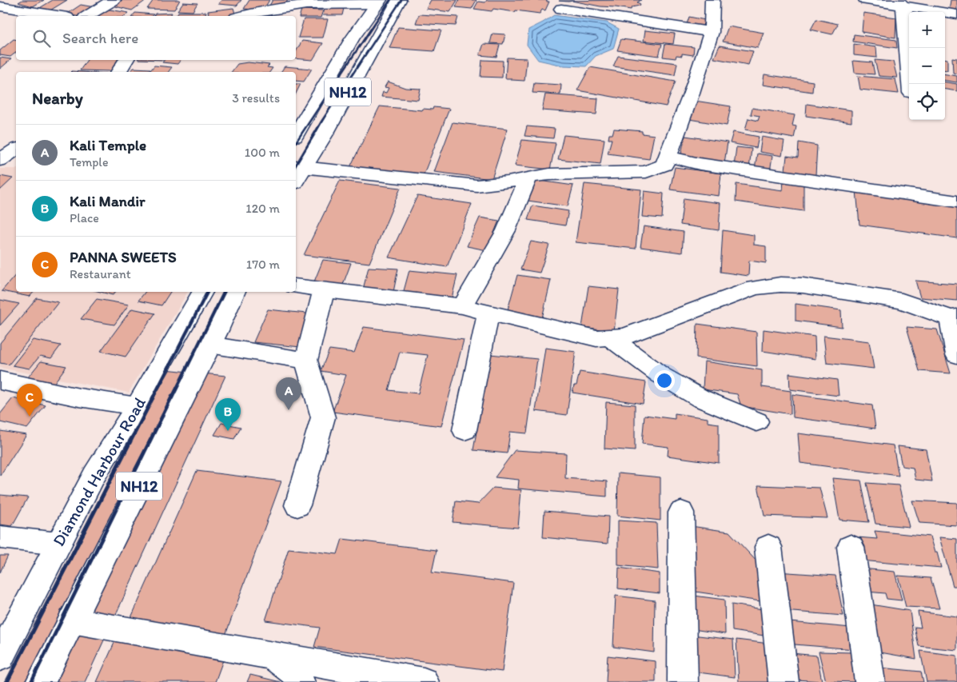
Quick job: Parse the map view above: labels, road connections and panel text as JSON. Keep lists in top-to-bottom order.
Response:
{
  "streets": {
    "main road": ["NH12", "Diamond Harbour Road"]
  },
  "page": {
    "map_buttons": ["+", "−"],
    "search": "Search here",
    "heading": ["Nearby", "3 results"],
    "list": [
      {
        "mark": "A",
        "name": "Kali Temple",
        "note": "Temple",
        "value": "100 m"
      },
      {
        "mark": "B",
        "name": "Kali Mandir",
        "note": "Place",
        "value": "120 m"
      },
      {
        "mark": "C",
        "name": "PANNA SWEETS",
        "note": "Restaurant",
        "value": "170 m"
      }
    ],
    "pins": ["A", "C", "B"]
  }
}
